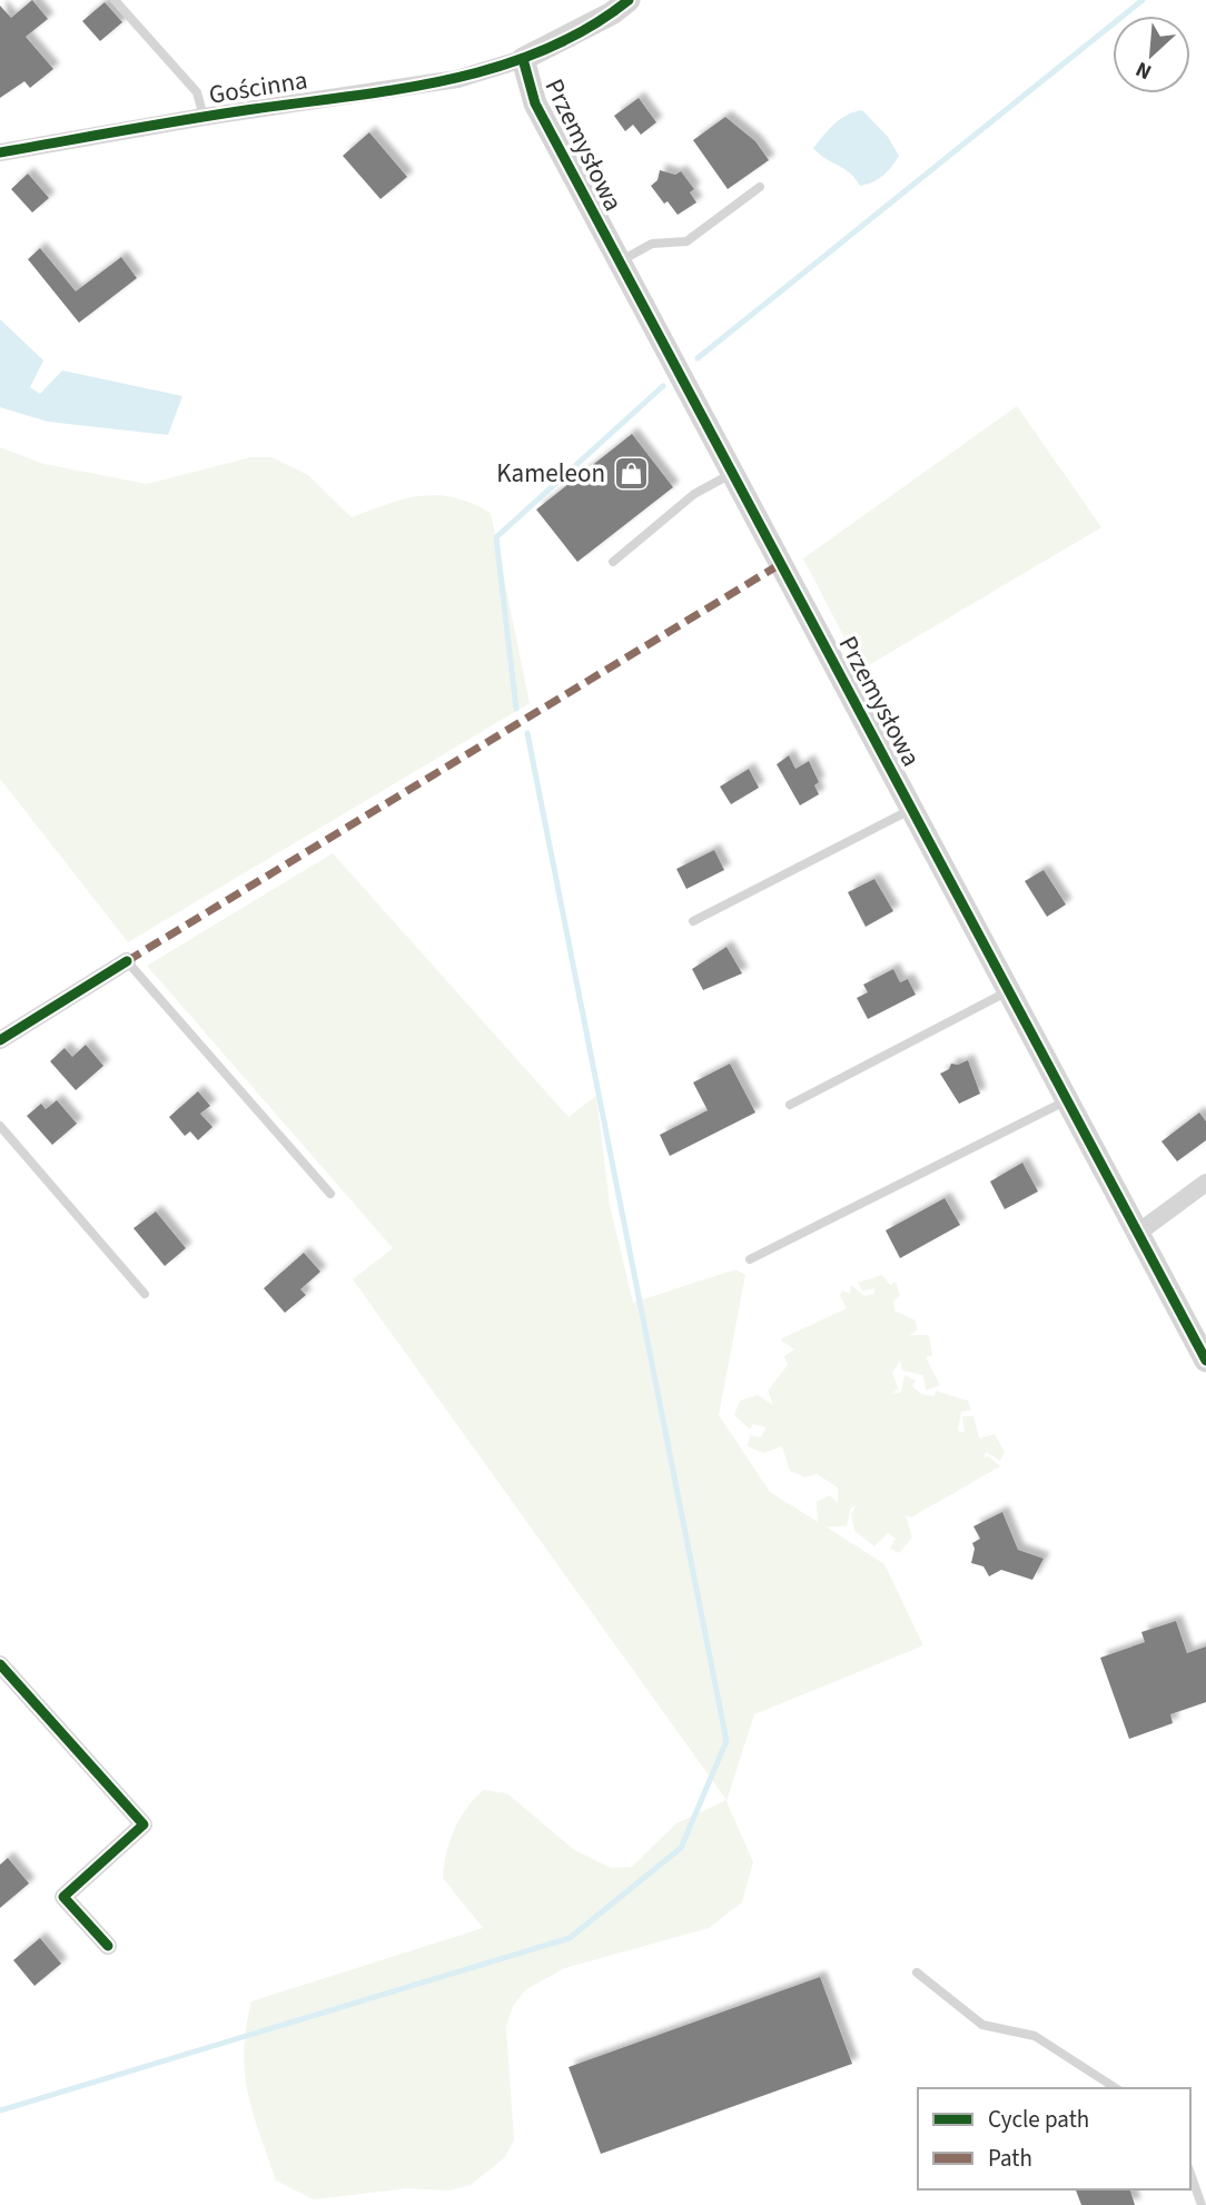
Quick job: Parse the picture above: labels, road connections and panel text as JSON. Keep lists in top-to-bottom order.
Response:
{
  "streets": {
    "street": ["Gościnna", "Przemysłowa"]
  },
  "crossings": [
    ["Gościnna", "Przemysłowa"]
  ],
  "places": {
    "shop": ["Kameleon"]
  },
  "legend": ["Cycle path", "Path"],
  "north": "bottom left"
}
